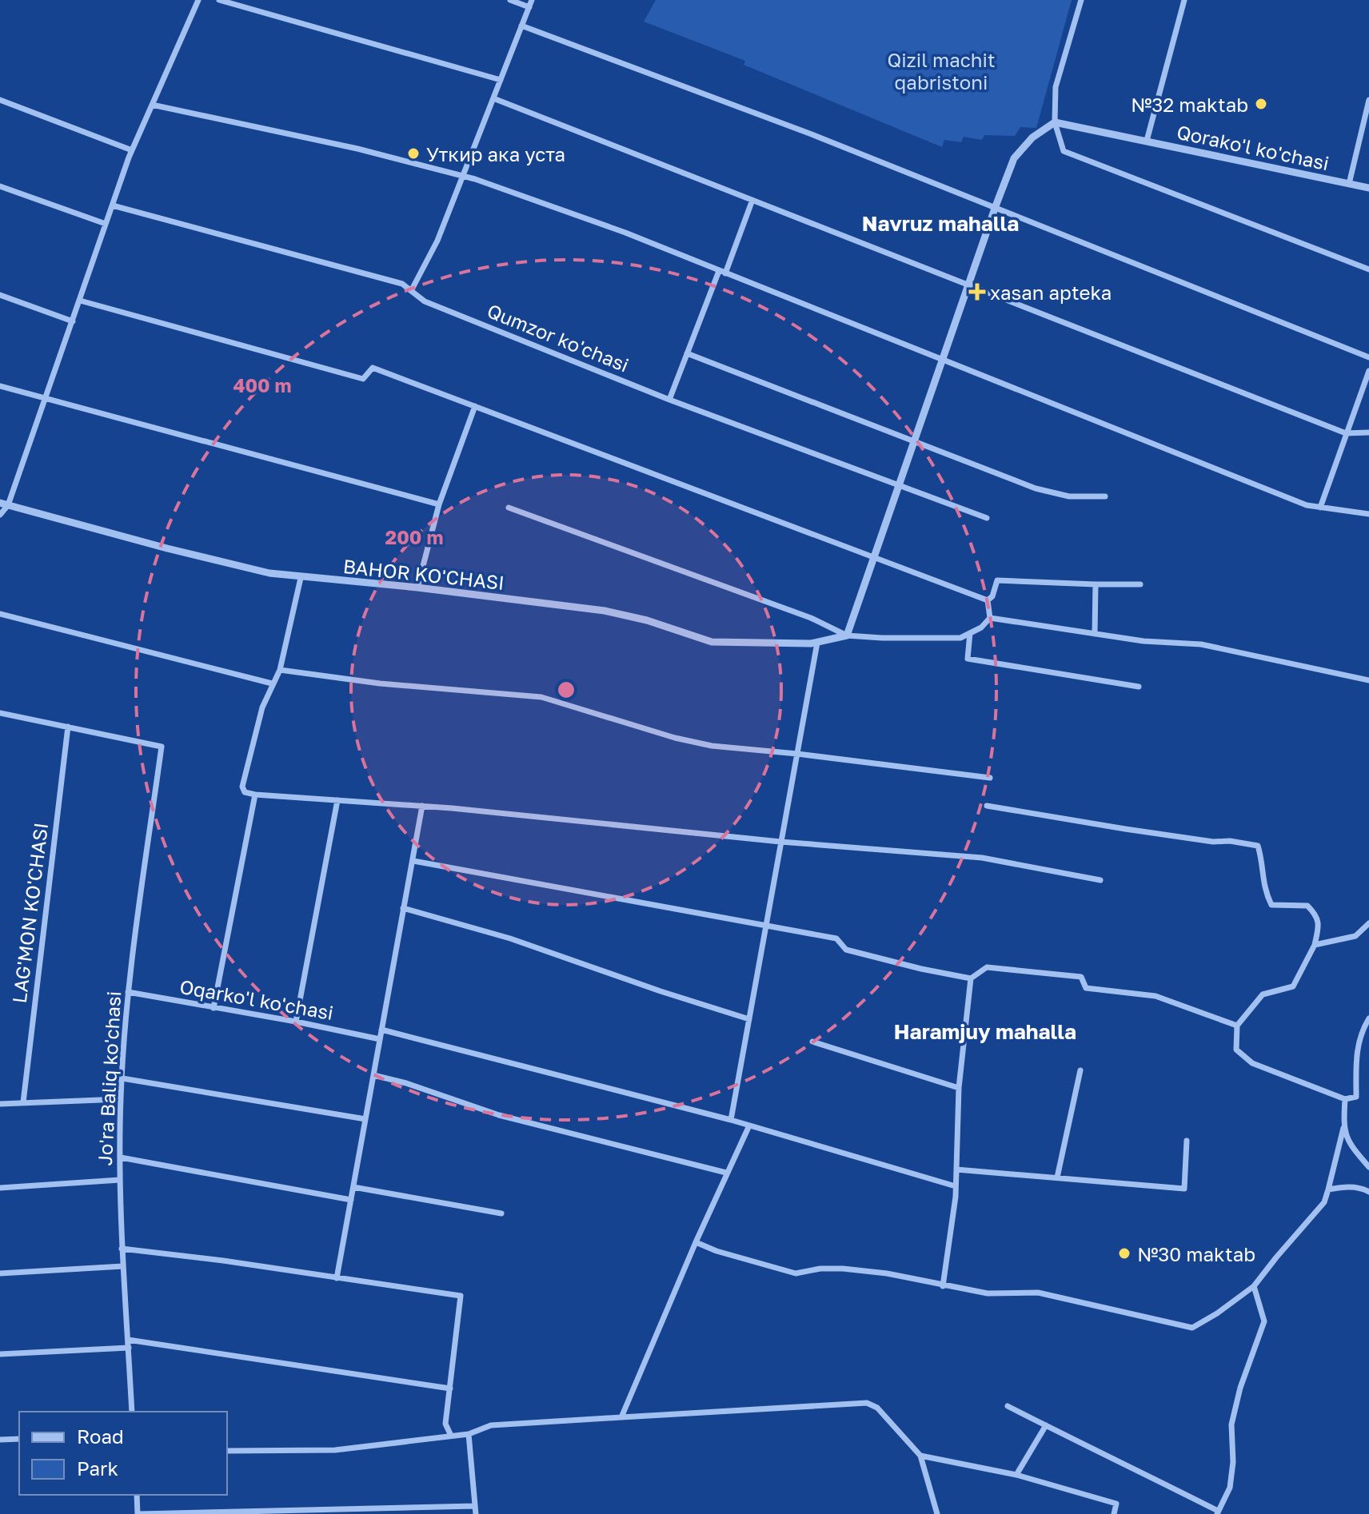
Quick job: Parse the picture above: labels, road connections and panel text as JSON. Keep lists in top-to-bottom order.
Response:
{
  "streets": {
    "street": [
      "Qorako'l ko'chasi",
      "Qumzor ko'chasi",
      "BAHOR KO'CHASI",
      "LAG'MON KO'CHASI",
      "Oqarko'l ko'chasi",
      "Jo'ra Baliq ko'chasi"
    ]
  },
  "crossings": [
    ["LAG'MON KO'CHASI", "Jo'ra Baliq ko'chasi"],
    ["Oqarko'l ko'chasi", "Jo'ra Baliq ko'chasi"]
  ],
  "districts": ["Navruz mahalla", "Haramjuy mahalla"],
  "parks": ["Qizil machit qabristoni"],
  "places": {
    "other": ["№32 maktab", "Уткир ака уста", "№30 maktab"],
    "health": ["xasan apteka"]
  },
  "legend": ["Road", "Park"],
  "rings": ["400 m", "200 m"]
}
